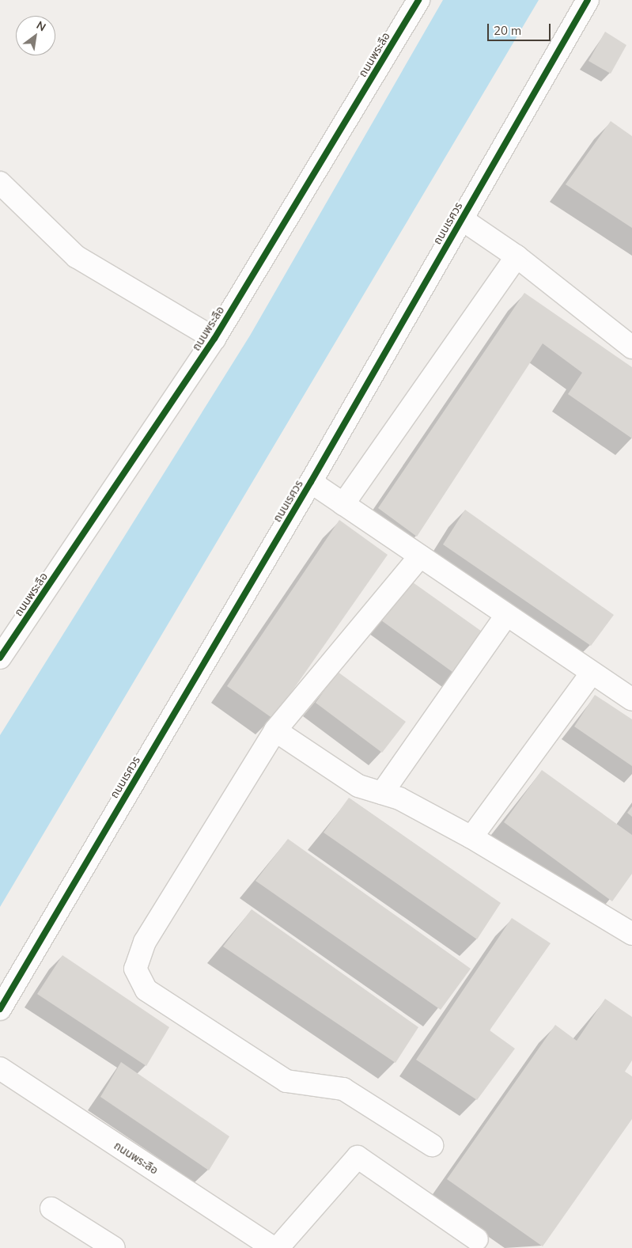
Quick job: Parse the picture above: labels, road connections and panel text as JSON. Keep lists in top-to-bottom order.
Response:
{
  "streets": {
    "street": ["ถนนพระลือ", "ถนนเรศวร"]
  },
  "scale_bar": "20 m",
  "north": "top right"
}
